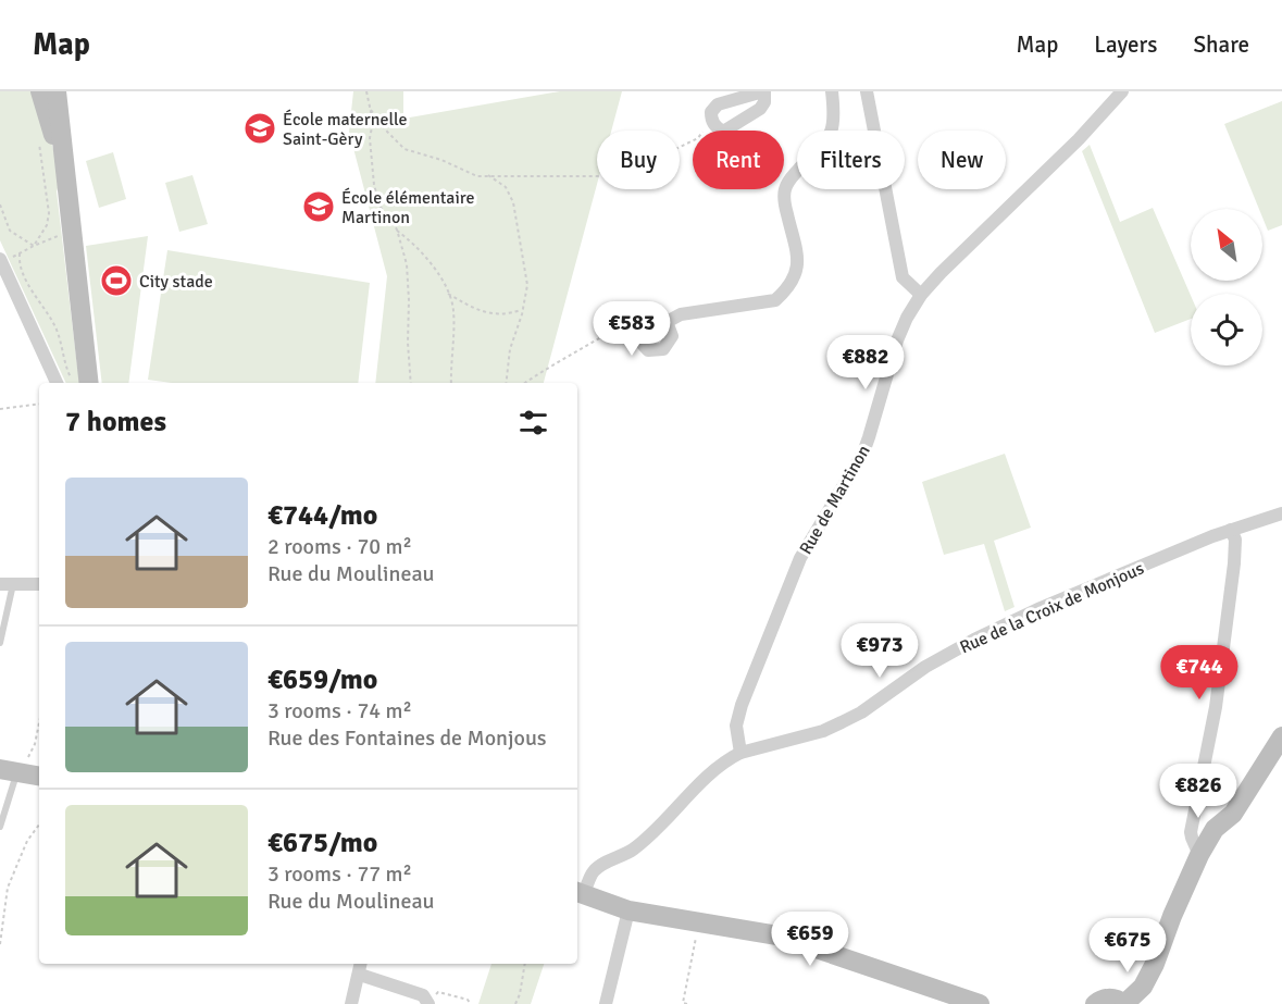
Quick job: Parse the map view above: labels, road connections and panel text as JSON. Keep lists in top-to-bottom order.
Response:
{
  "streets": {
    "street": ["Rue de Martinon", "Rue de la Croix de Monjous"]
  },
  "crossings": [
    ["Rue de Martinon", "Rue de la Croix de Monjous"]
  ],
  "places": {
    "school or university": ["École maternelle Saint-Gèry", "École élémentaire Martinon"],
    "sports": ["City stade"]
  },
  "north": "top left",
  "page": {
    "header": "Map",
    "nav": ["Map", "Layers", "Share"],
    "chip": [
      "Buy",
      "Rent",
      "Filters",
      "New"
    ],
    "price": [
      "€583",
      "€882",
      "€973",
      "€744",
      "€826",
      "€659",
      "€675"
    ],
    "heading": "7 homes",
    "list": [
      {
        "name": "€744/mo",
        "note": "2 rooms · 70 m² · Rue du Moulineau"
      },
      {
        "name": "€659/mo",
        "note": "3 rooms · 74 m² · Rue des Fontaines de Monjous"
      },
      {
        "name": "€675/mo",
        "note": "3 rooms · 77 m² · Rue du Moulineau"
      }
    ]
  }
}
